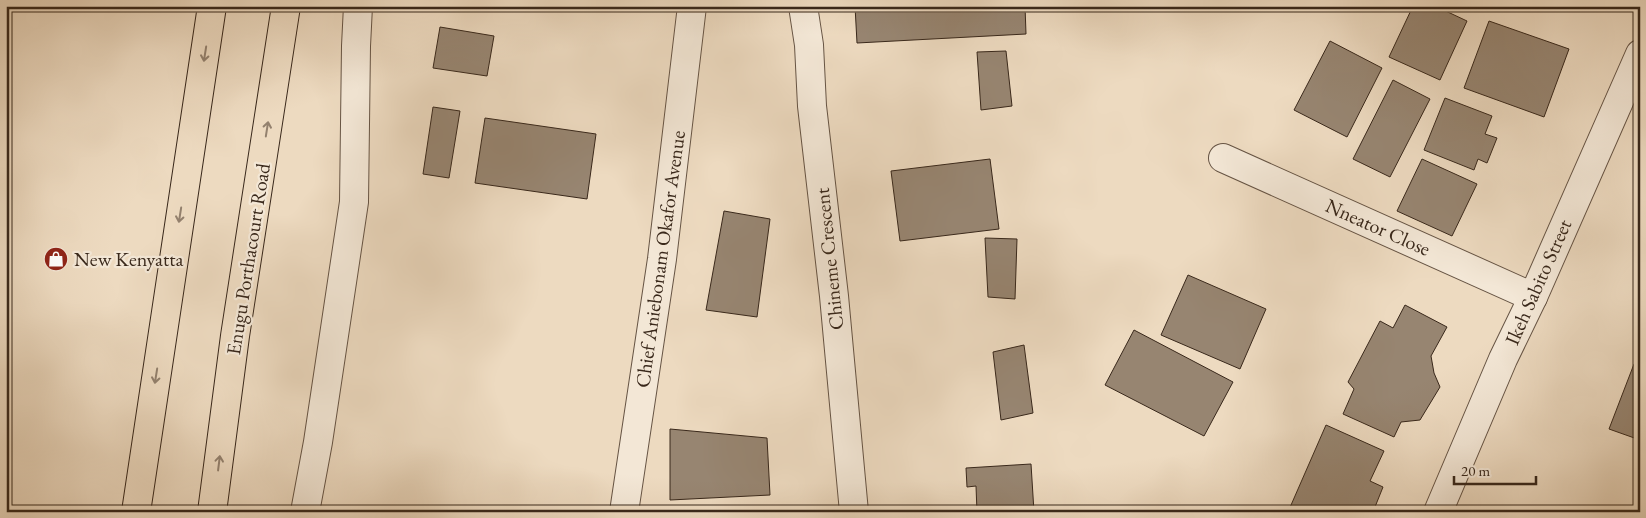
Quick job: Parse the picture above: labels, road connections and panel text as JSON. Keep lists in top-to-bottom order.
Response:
{
  "streets": {
    "highway": ["Enugu Porthacourt Road"],
    "street": [
      "Nneator Close",
      "Chief Aniebonam Okafor Avenue",
      "Chineme Crescent",
      "Ikeh Sabito Street"
    ]
  },
  "crossings": [
    ["Nneator Close", "Ikeh Sabito Street"]
  ],
  "places": {
    "shop": ["New Kenyatta"]
  },
  "scale_bar": "20 m"
}
